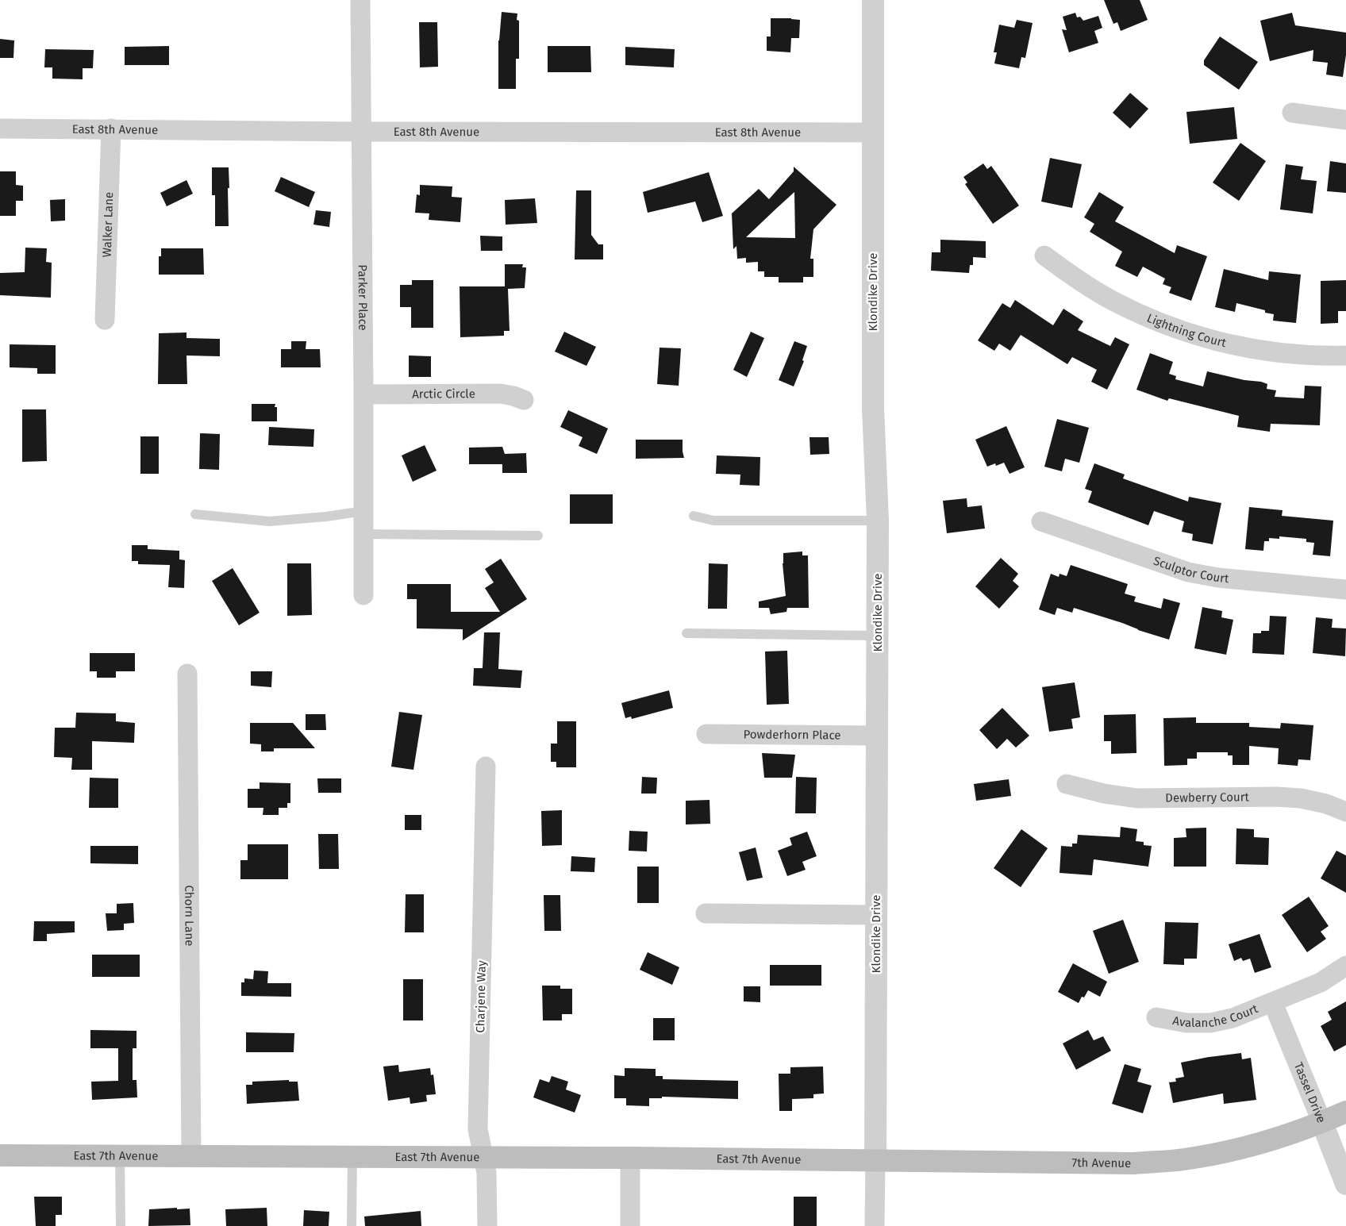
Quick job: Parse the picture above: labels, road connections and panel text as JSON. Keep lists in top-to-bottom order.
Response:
{
  "streets": {
    "main road": ["East 7th Avenue", "7th Avenue"],
    "street": [
      "East 8th Avenue",
      "Walker Lane",
      "Klondike Drive",
      "Parker Place",
      "Lightning Court",
      "Arctic Circle",
      "Sculptor Court",
      "Powderhorn Place",
      "Dewberry Court",
      "Chorn Lane",
      "Charjene Way",
      "Avalanche Court",
      "Tassel Drive"
    ]
  },
  "crossings": [
    ["East 8th Avenue", "Walker Lane"],
    ["East 8th Avenue", "Klondike Drive"],
    ["East 8th Avenue", "Parker Place"],
    ["Klondike Drive", "Powderhorn Place"],
    ["Klondike Drive", "East 7th Avenue"],
    ["Klondike Drive", "7th Avenue"],
    ["Parker Place", "Arctic Circle"],
    ["Chorn Lane", "East 7th Avenue"],
    ["Charjene Way", "East 7th Avenue"],
    ["Avalanche Court", "Tassel Drive"],
    ["Tassel Drive", "7th Avenue"],
    ["East 7th Avenue", "7th Avenue"]
  ]
}
